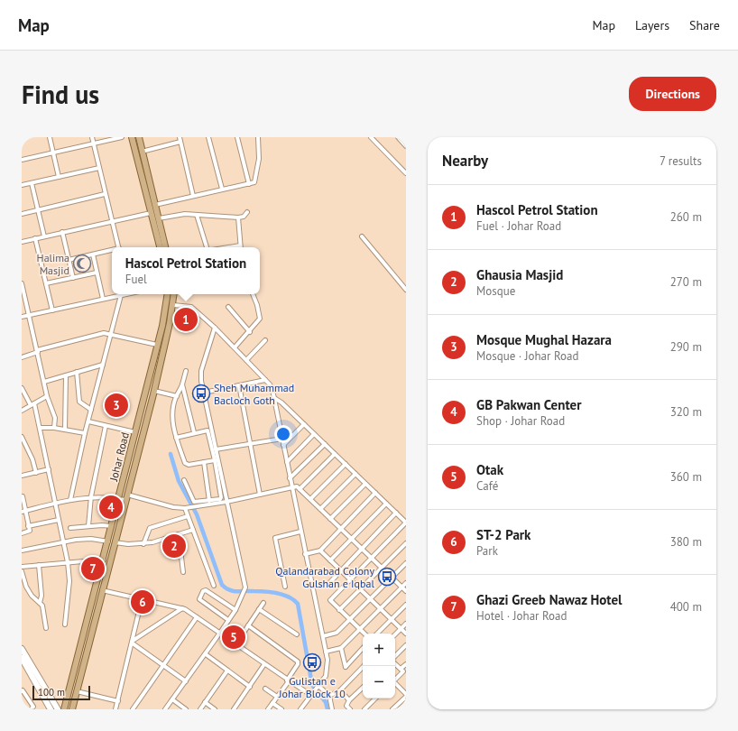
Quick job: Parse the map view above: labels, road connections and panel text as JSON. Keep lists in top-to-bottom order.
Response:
{
  "streets": {
    "main road": ["Johar Road"]
  },
  "places": {
    "mosque": ["Halima Masjid"],
    "bus stop": ["Sheh Muhammad Bacloch Goth", "Qalandarabad Colony Gulshan e Iqbal", "Gulistan e Johar Block 10"]
  },
  "scale_bar": "100 m",
  "page": {
    "header": "Map",
    "nav": ["Map", "Layers", "Share"],
    "buttons": "Directions",
    "title": "Find us",
    "heading": ["Nearby", "7 results"],
    "list": [
      {
        "mark": "1",
        "name": "Hascol Petrol Station",
        "note": "Fuel · Johar Road",
        "value": "260 m"
      },
      {
        "mark": "2",
        "name": "Ghausia Masjid",
        "note": "Mosque",
        "value": "270 m"
      },
      {
        "mark": "3",
        "name": "Mosque Mughal Hazara",
        "note": "Mosque · Johar Road",
        "value": "290 m"
      },
      {
        "mark": "4",
        "name": "GB Pakwan Center",
        "note": "Shop · Johar Road",
        "value": "320 m"
      },
      {
        "mark": "5",
        "name": "Otak",
        "note": "Café",
        "value": "360 m"
      },
      {
        "mark": "6",
        "name": "ST-2 Park",
        "note": "Park",
        "value": "380 m"
      },
      {
        "mark": "7",
        "name": "Ghazi Greeb Nawaz Hotel",
        "note": "Hotel · Johar Road",
        "value": "400 m"
      }
    ],
    "popup": ["Hascol Petrol Station", "Fuel"],
    "pins": [
      "1",
      "3",
      "4",
      "2",
      "7",
      "6",
      "5"
    ],
    "map_buttons": ["+", "−"],
    "scale": "100 m"
  }
}
